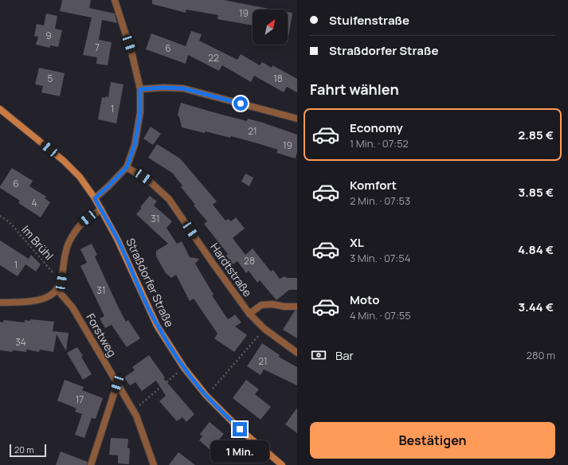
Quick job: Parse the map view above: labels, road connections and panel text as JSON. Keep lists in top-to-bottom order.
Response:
{
  "streets": {
    "street": ["Hardtstraße", "Straßdorfer Straße", "Forstweg"],
    "path": ["Im Brühl"]
  },
  "house_numbers": [
    "19",
    "9",
    "7",
    "6",
    "22",
    "5",
    "18",
    "1",
    "21",
    "19",
    "6",
    "4",
    "31",
    "28",
    "1",
    "31",
    "34",
    "21",
    "17"
  ],
  "scale_bar": "20 m",
  "north": "top right",
  "page": {
    "banner": ["Stuifenstraße", "Straßdorfer Straße"],
    "heading": "Fahrt wählen",
    "list": [
      {
        "name": "Economy",
        "note": "1 Min. · 07:52",
        "value": "2.85 €"
      },
      {
        "name": "Komfort",
        "note": "2 Min. · 07:53",
        "value": "3.85 €"
      },
      {
        "name": "XL",
        "note": "3 Min. · 07:54",
        "value": "4.84 €"
      },
      {
        "name": "Moto",
        "note": "4 Min. · 07:55",
        "value": "3.44 €"
      }
    ],
    "pay": ["Bar", "280 m"],
    "buttons": "Bestätigen",
    "bubble": "1 Min.",
    "scale": "20 m"
  }
}
